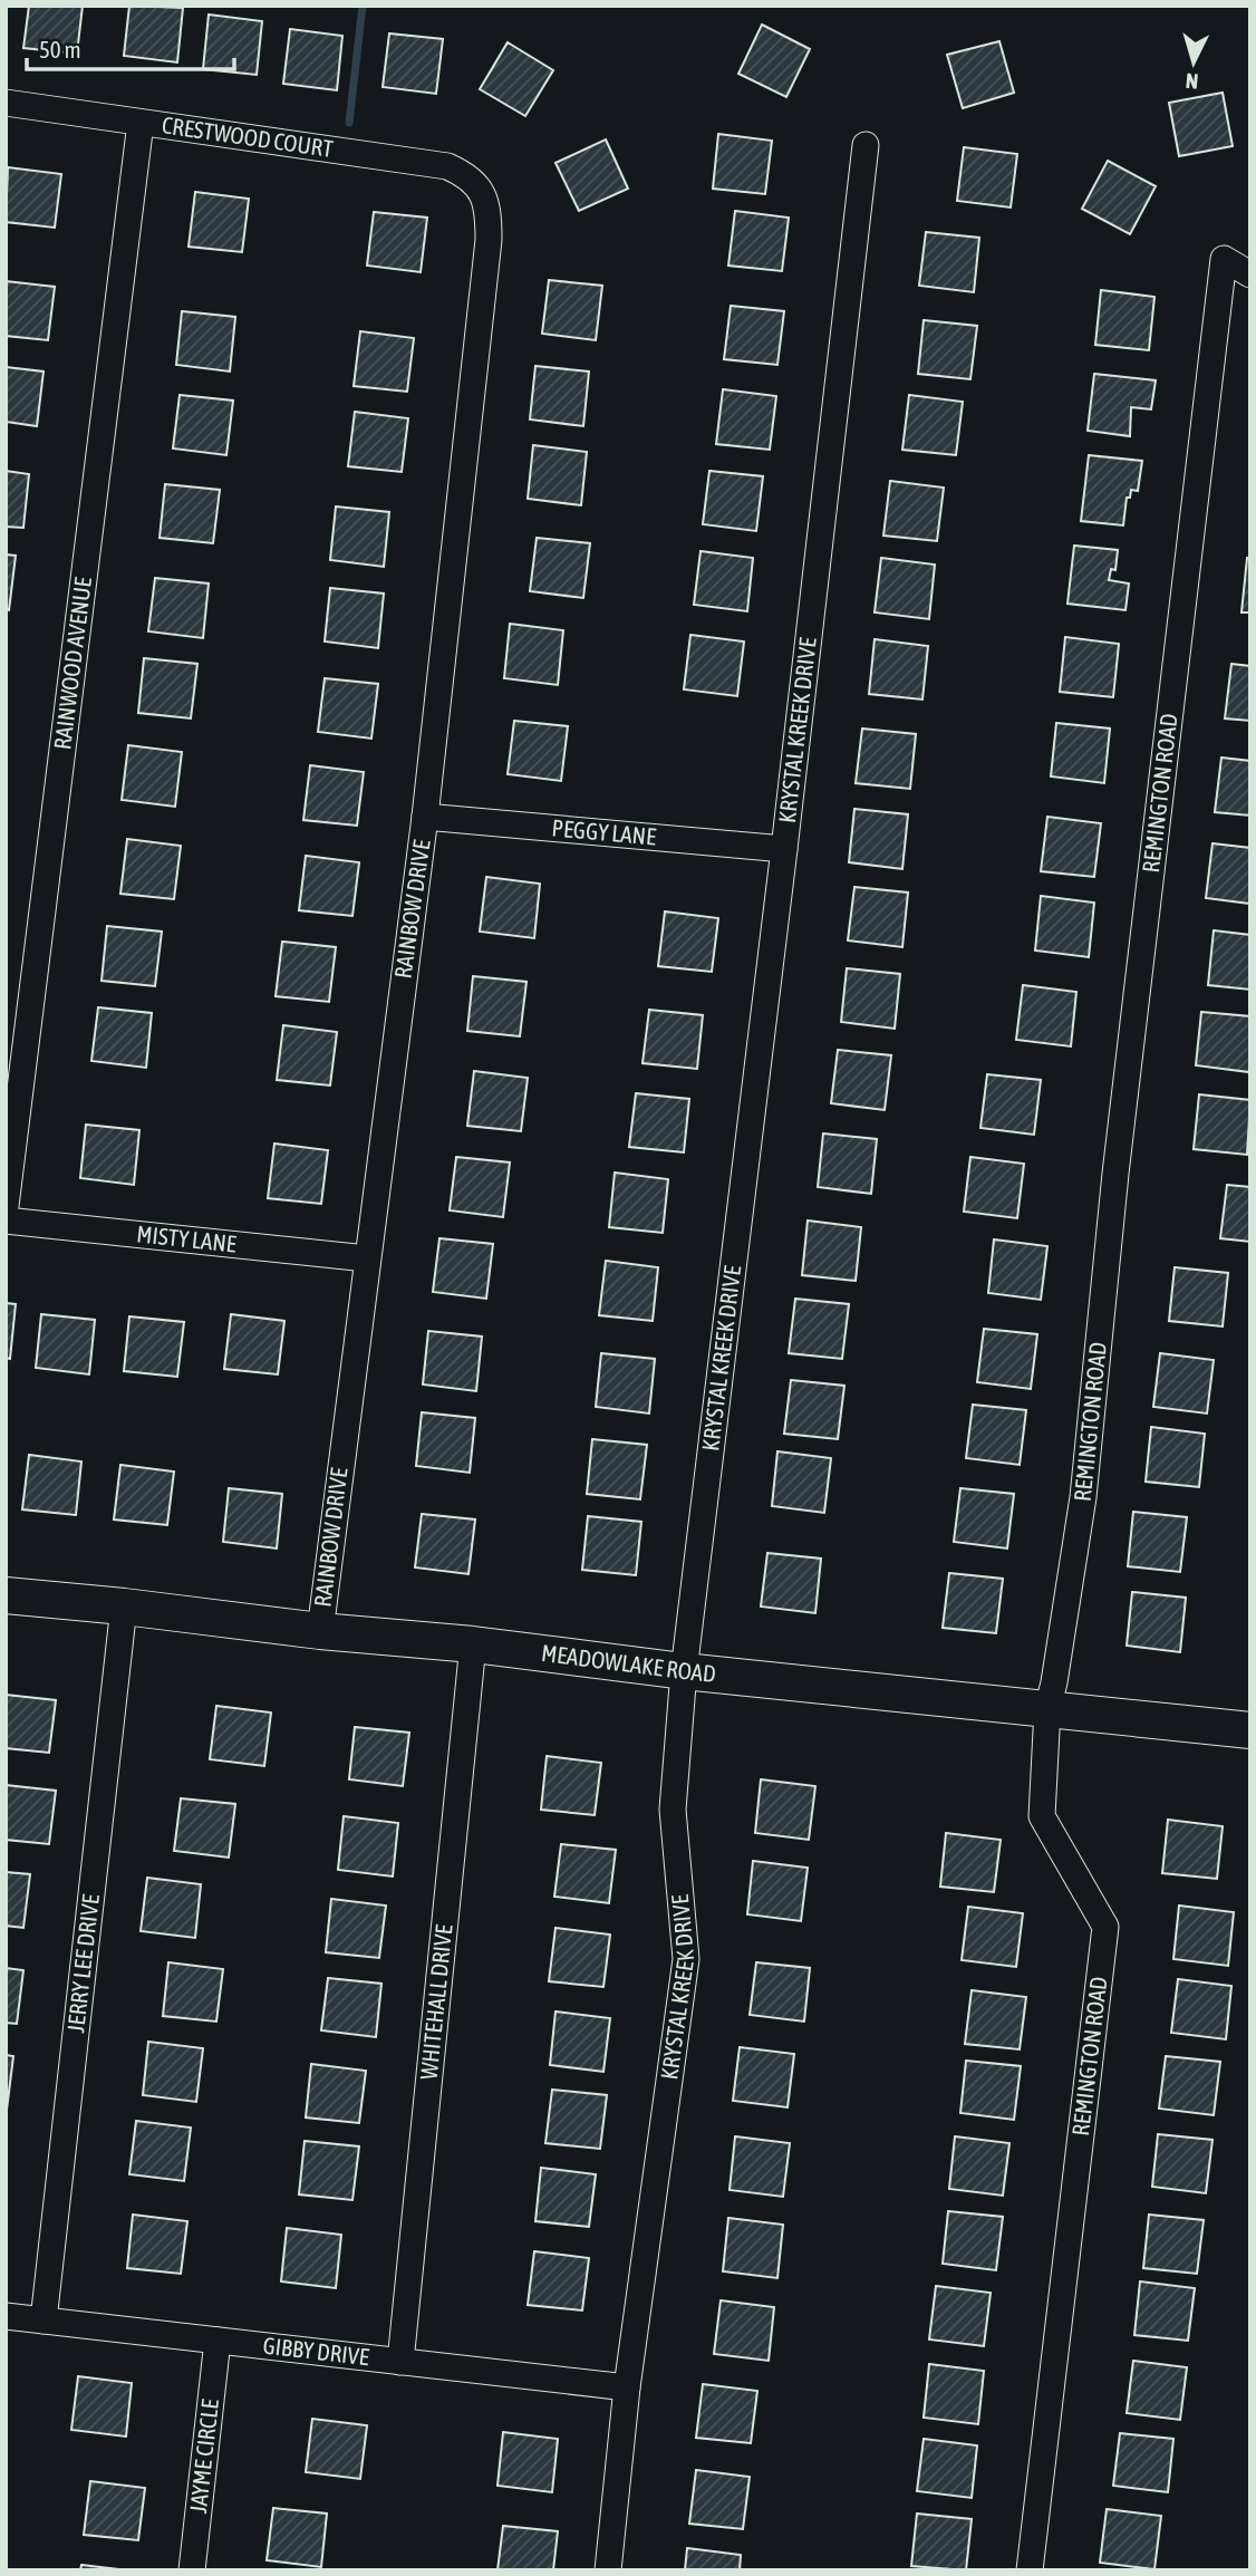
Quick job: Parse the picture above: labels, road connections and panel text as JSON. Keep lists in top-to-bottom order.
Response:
{
  "streets": {
    "street": [
      "CRESTWOOD COURT",
      "RAINWOOD AVENUE",
      "KRYSTAL KREEK DRIVE",
      "REMINGTON ROAD",
      "PEGGY LANE",
      "RAINBOW DRIVE",
      "MISTY LANE",
      "MEADOWLAKE ROAD",
      "JERRY LEE DRIVE",
      "WHITEHALL DRIVE",
      "GIBBY DRIVE",
      "JAYME CIRCLE"
    ]
  },
  "crossings": [
    ["CRESTWOOD COURT", "RAINWOOD AVENUE"],
    ["CRESTWOOD COURT", "RAINBOW DRIVE"],
    ["KRYSTAL KREEK DRIVE", "PEGGY LANE"],
    ["KRYSTAL KREEK DRIVE", "MEADOWLAKE ROAD"],
    ["KRYSTAL KREEK DRIVE", "GIBBY DRIVE"],
    ["REMINGTON ROAD", "MEADOWLAKE ROAD"],
    ["PEGGY LANE", "RAINBOW DRIVE"],
    ["RAINBOW DRIVE", "MISTY LANE"],
    ["RAINBOW DRIVE", "MEADOWLAKE ROAD"],
    ["MEADOWLAKE ROAD", "JERRY LEE DRIVE"],
    ["MEADOWLAKE ROAD", "WHITEHALL DRIVE"],
    ["JERRY LEE DRIVE", "GIBBY DRIVE"],
    ["WHITEHALL DRIVE", "GIBBY DRIVE"],
    ["GIBBY DRIVE", "JAYME CIRCLE"]
  ],
  "scale_bar": "50 m",
  "north": "bottom"
}
